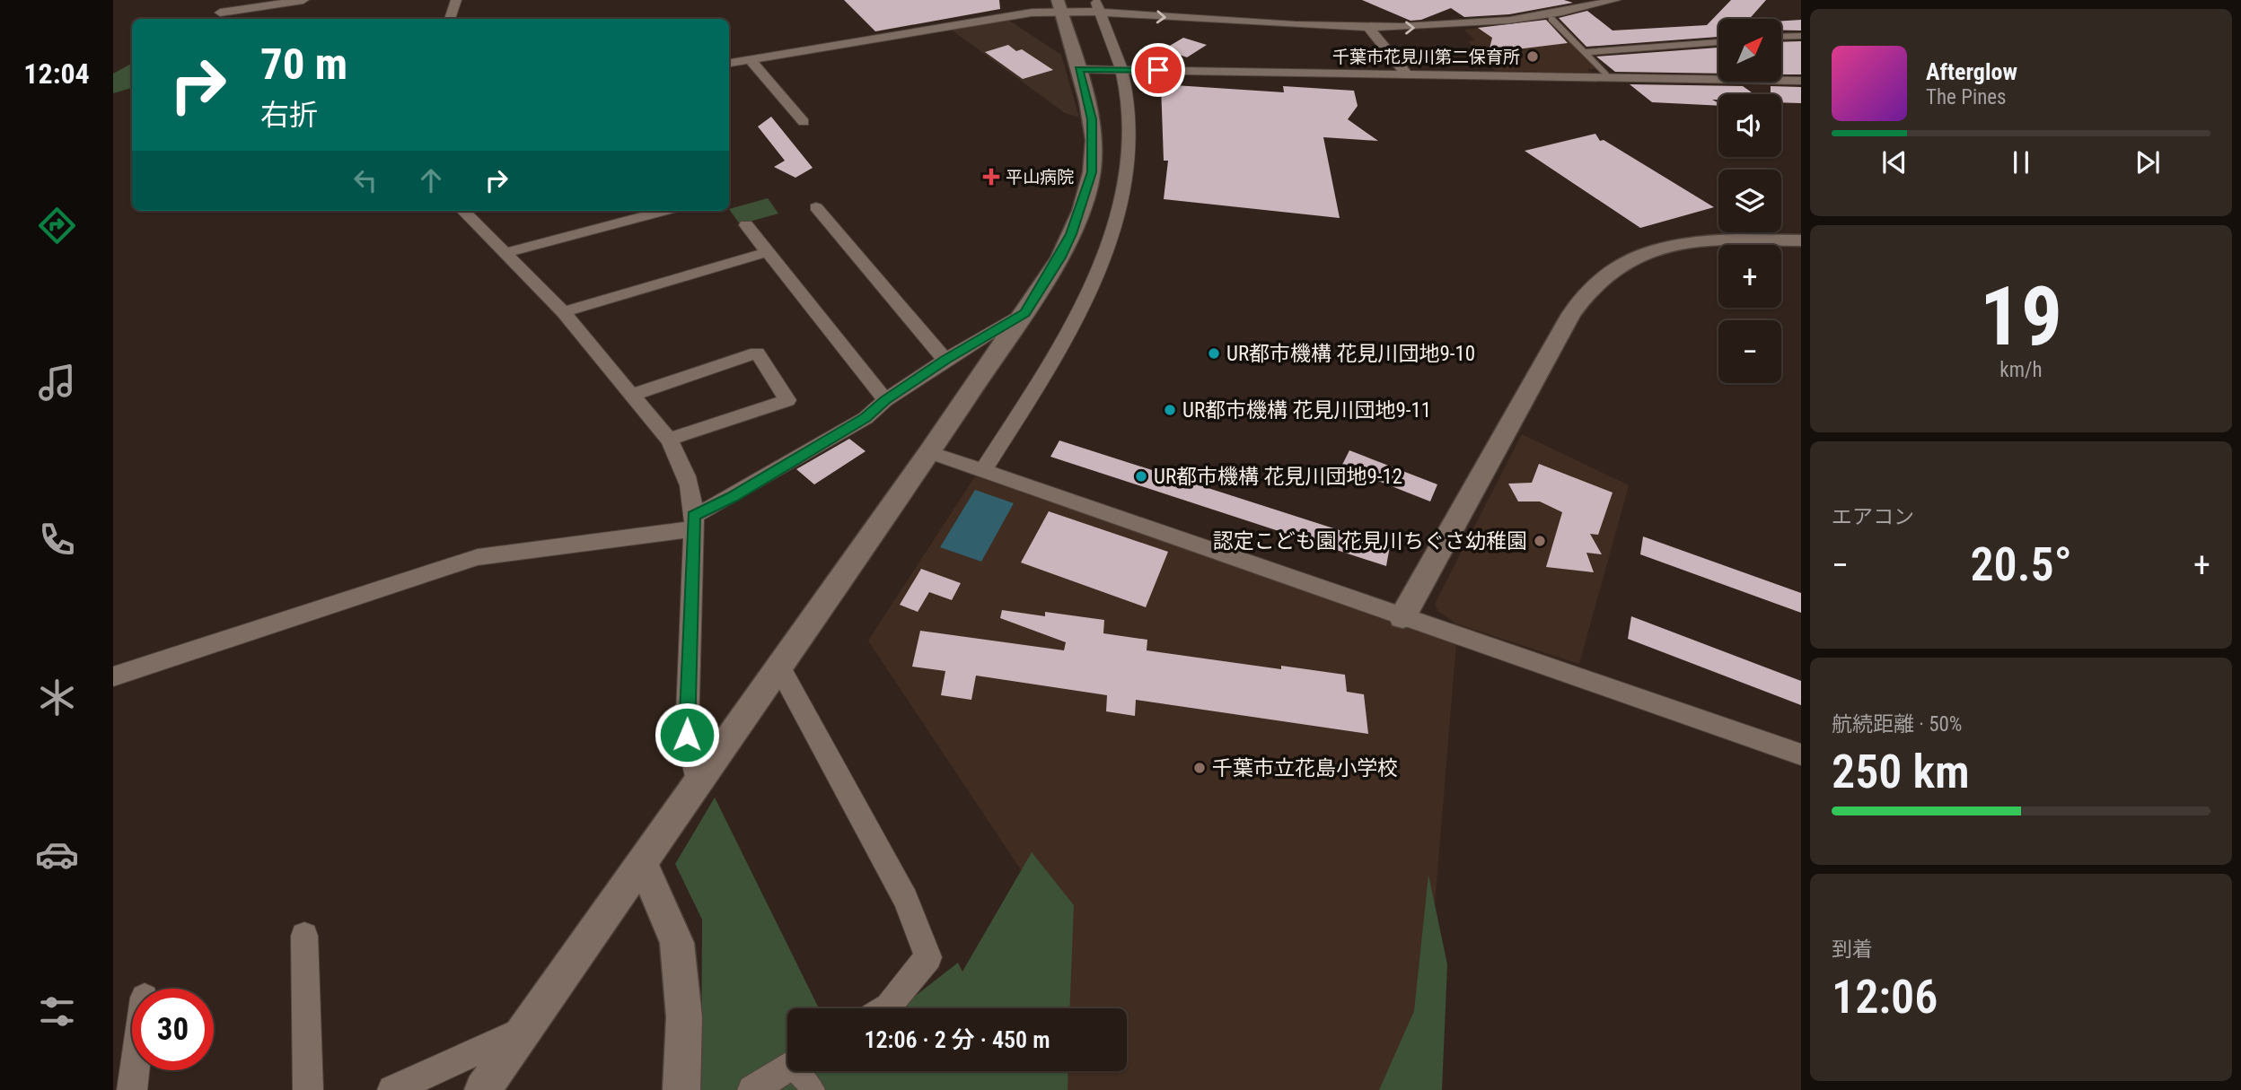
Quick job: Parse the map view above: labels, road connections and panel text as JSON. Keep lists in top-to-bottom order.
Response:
{
  "places": {
    "other": [
      "千葉市花見川第二保育所",
      "UR都市機構 花見川団地9-10",
      "UR都市機構 花見川団地9-11",
      "UR都市機構 花見川団地9-12",
      "認定こども園 花見川ちぐさ幼稚園",
      "千葉市立花島小学校"
    ],
    "health": ["平山病院"]
  },
  "north": "top right",
  "page": {
    "tabs": "12:04",
    "map_buttons": ["+", "−"],
    "turn": ["70 m", "右折"],
    "song": ["Afterglow", "The Pines"],
    "tile": [
      ["19", "km/h"],
      "エアコン",
      ["航続距離 · 50%", "250 km"],
      ["到着", "12:06"]
    ],
    "heat": ["−", "20.5°", "+"],
    "limit": "30",
    "trip": "12:06 · 2 分 · 450 m"
  }
}
